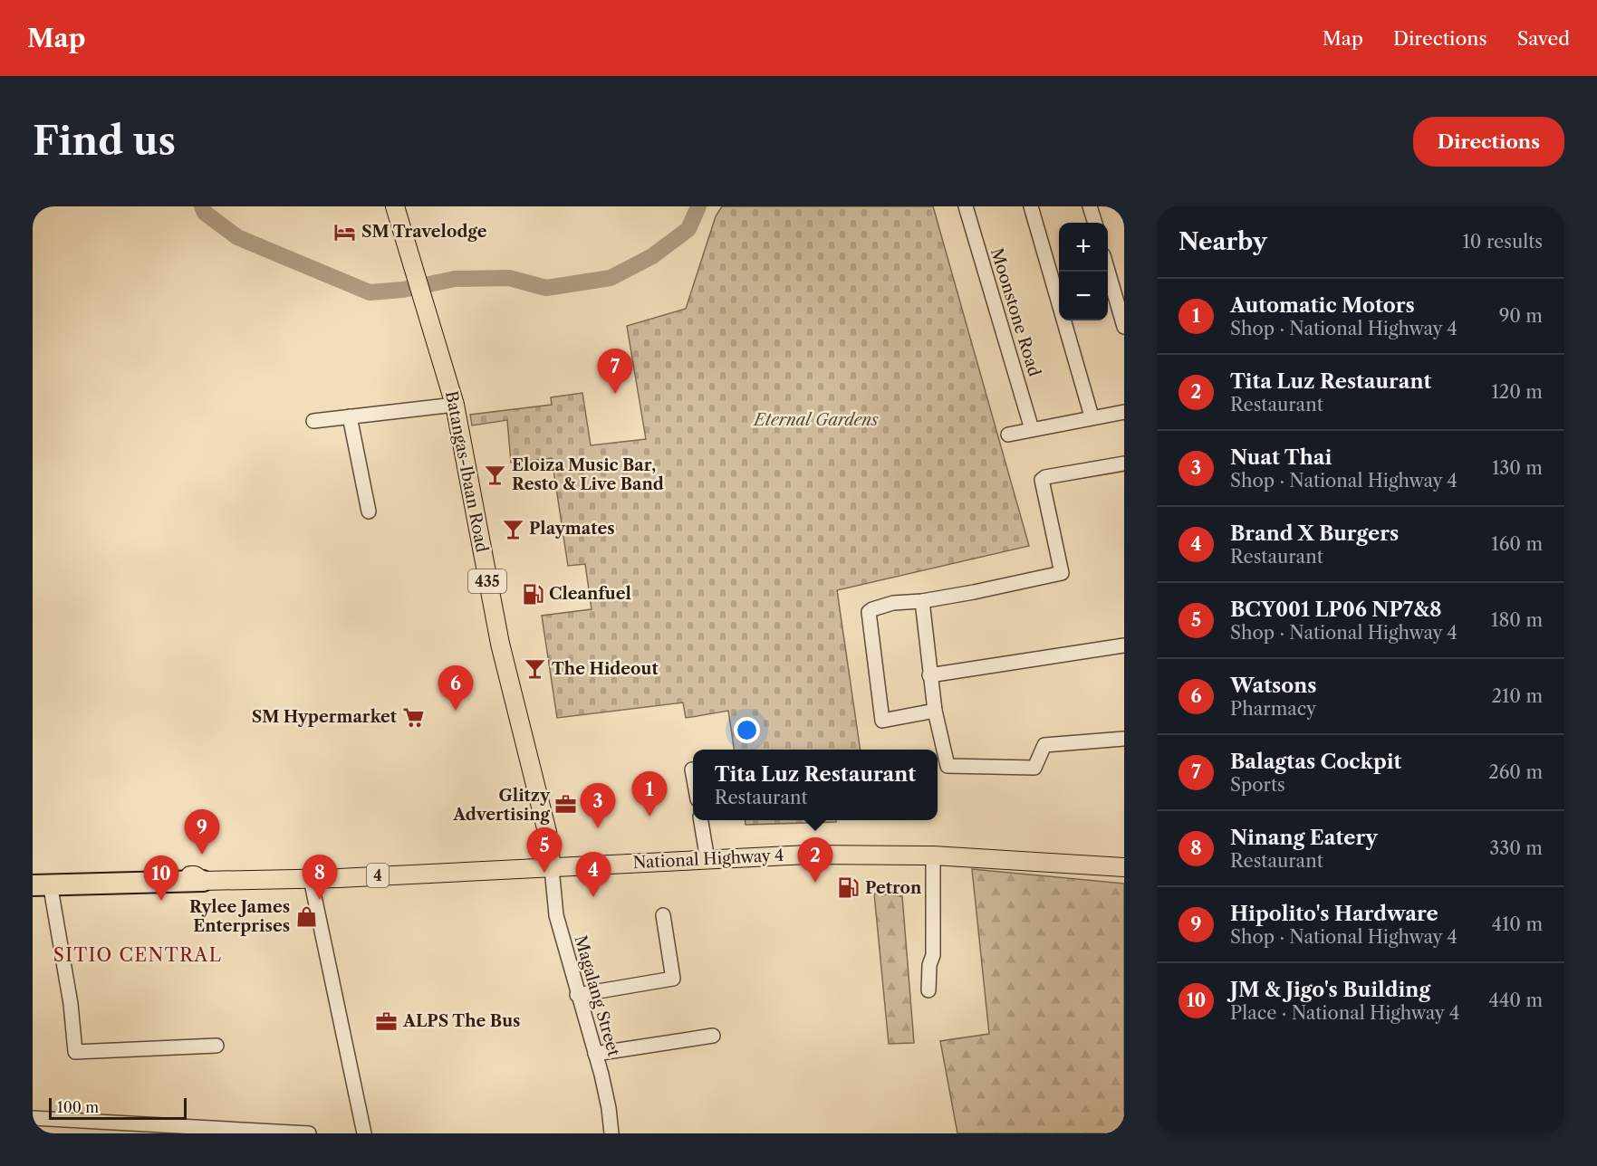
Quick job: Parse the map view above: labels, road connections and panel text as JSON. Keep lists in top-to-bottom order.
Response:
{
  "streets": {
    "main road": [
      "Batangas-Ibaan Road",
      "435",
      "National Highway 4",
      "4"
    ],
    "street": ["Moonstone Road", "Magalang Street"]
  },
  "crossings": [
    ["Batangas-Ibaan Road", "National Highway 4"],
    ["Batangas-Ibaan Road", "Magalang Street"],
    ["National Highway 4", "Magalang Street"]
  ],
  "districts": ["SITIO CENTRAL"],
  "parks": ["Eternal Gardens"],
  "places": {
    "hotel": ["SM Travelodge"],
    "bar": ["Eloiza Music Bar, Resto & Live Band", "Playmates", "The Hideout"],
    "fuel station": ["Cleanfuel", "Petron"],
    "supermarket": ["SM Hypermarket"],
    "office": ["Glitzy Advertising", "ALPS The Bus"],
    "shop": ["Rylee James Enterprises"]
  },
  "scale_bar": "100 m",
  "page": {
    "header": "Map",
    "nav": ["Map", "Directions", "Saved"],
    "buttons": "Directions",
    "title": "Find us",
    "heading": ["Nearby", "10 results"],
    "map_buttons": ["+", "−"],
    "list": [
      {
        "mark": "1",
        "name": "Automatic Motors",
        "note": "Shop · National Highway 4",
        "value": "90 m"
      },
      {
        "mark": "2",
        "name": "Tita Luz Restaurant",
        "note": "Restaurant",
        "value": "120 m"
      },
      {
        "mark": "3",
        "name": "Nuat Thai",
        "note": "Shop · National Highway 4",
        "value": "130 m"
      },
      {
        "mark": "4",
        "name": "Brand X Burgers",
        "note": "Restaurant",
        "value": "160 m"
      },
      {
        "mark": "5",
        "name": "BCY001 LP06 NP7&8",
        "note": "Shop · National Highway 4",
        "value": "180 m"
      },
      {
        "mark": "6",
        "name": "Watsons",
        "note": "Pharmacy",
        "value": "210 m"
      },
      {
        "mark": "7",
        "name": "Balagtas Cockpit",
        "note": "Sports",
        "value": "260 m"
      },
      {
        "mark": "8",
        "name": "Ninang Eatery",
        "note": "Restaurant",
        "value": "330 m"
      },
      {
        "mark": "9",
        "name": "Hipolito's Hardware",
        "note": "Shop · National Highway 4",
        "value": "410 m"
      },
      {
        "mark": "10",
        "name": "JM & Jigo's Building",
        "note": "Place · National Highway 4",
        "value": "440 m"
      }
    ],
    "pins": [
      "7",
      "6",
      "1",
      "3",
      "9",
      "5",
      "2",
      "4",
      "8",
      "10"
    ],
    "popup": ["Tita Luz Restaurant", "Restaurant"],
    "scale": "100 m"
  }
}
